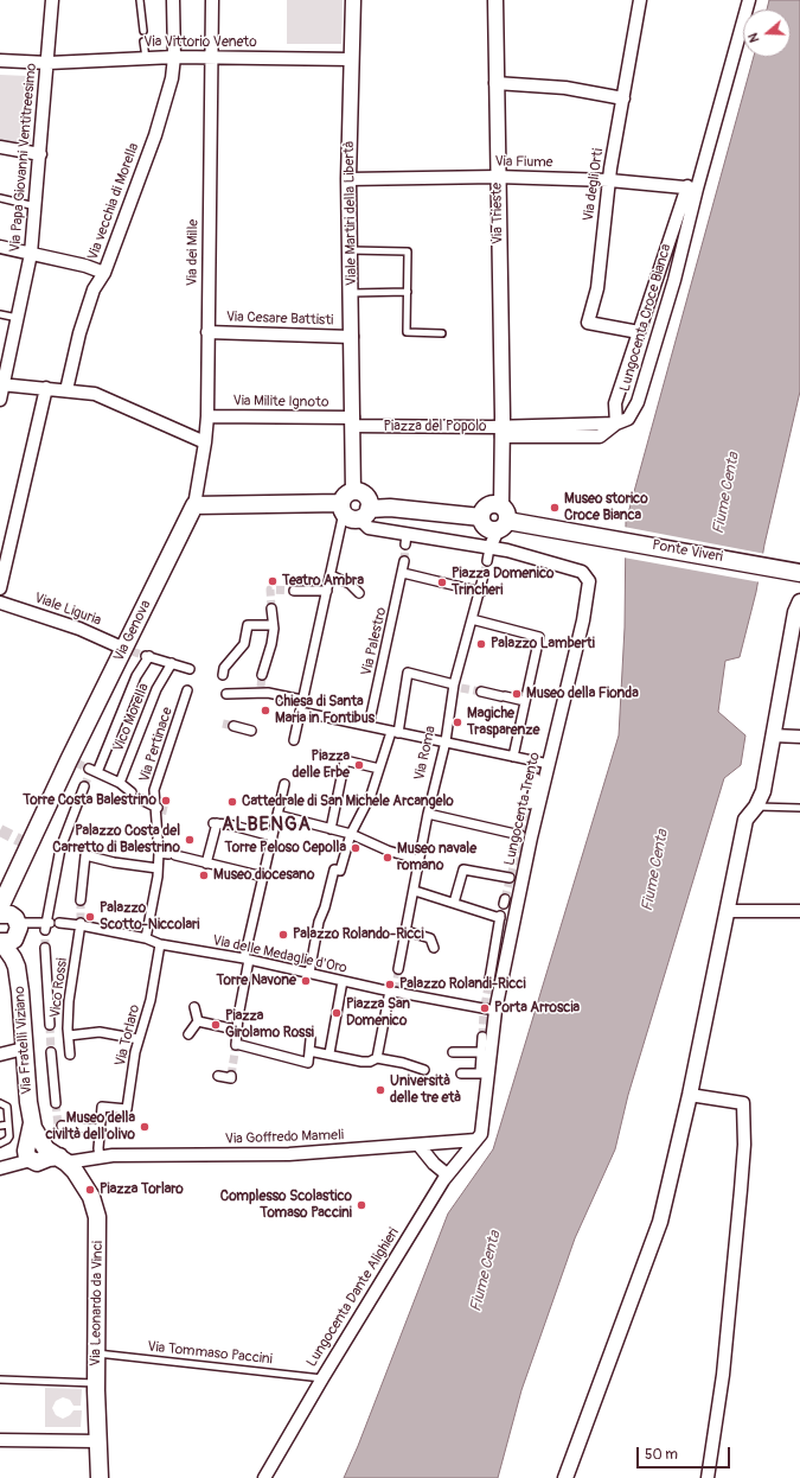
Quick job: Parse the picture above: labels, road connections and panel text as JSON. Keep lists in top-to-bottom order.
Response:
{
  "streets": {
    "main road": [
      "Ponte Viveri",
      "Via Genova",
      "Via Fratelli Viziano",
      "Via Leonardo da Vinci"
    ],
    "street": [
      "Via Vittorio Veneto",
      "Via Papa Giovanni Ventitreesimo",
      "Via Fiume",
      "Via degli Orti",
      "Via vecchia di Morella",
      "Viale Martiri della Libertà",
      "Via Trieste",
      "Via dei Mille",
      "Lungocenta Croce Bianca",
      "Via Cesare Battisti",
      "Via Milite Ignoto",
      "Piazza del Popolo",
      "Viale Liguria",
      "Via Palestro",
      "Vico Morella",
      "Via Pertinace",
      "Via Roma",
      "Lungocenta Trento",
      "Via delle Medaglie d'Oro",
      "Vico Rossi",
      "Via Torlaro",
      "Via Goffredo Mameli",
      "Lungocenta Dante Alighieri"
    ],
    "lane": ["Via Tommaso Paccini"]
  },
  "crossings": [
    ["Via Vittorio Veneto", "Via Papa Giovanni Ventitreesimo"],
    ["Via Vittorio Veneto", "Via vecchia di Morella"],
    ["Via Vittorio Veneto", "Viale Martiri della Libertà"],
    ["Via Vittorio Veneto", "Via dei Mille"],
    ["Via Fiume", "Via degli Orti"],
    ["Via Fiume", "Viale Martiri della Libertà"],
    ["Via Fiume", "Via Trieste"],
    ["Via Fiume", "Lungocenta Croce Bianca"],
    ["Via degli Orti", "Lungocenta Croce Bianca"],
    ["Viale Martiri della Libertà", "Via Cesare Battisti"],
    ["Viale Martiri della Libertà", "Via Milite Ignoto"],
    ["Viale Martiri della Libertà", "Piazza del Popolo"],
    ["Via Trieste", "Piazza del Popolo"],
    ["Via dei Mille", "Via Cesare Battisti"],
    ["Via dei Mille", "Via Milite Ignoto"],
    ["Via dei Mille", "Via Genova"],
    ["Via Milite Ignoto", "Piazza del Popolo"],
    ["Piazza del Popolo", "Ponte Viveri"],
    ["Viale Liguria", "Via Genova"],
    ["Via Genova", "Via Fratelli Viziano"],
    ["Via Pertinace", "Via delle Medaglie d'Oro"],
    ["Lungocenta Trento", "Via delle Medaglie d'Oro"],
    ["Lungocenta Trento", "Via Goffredo Mameli"],
    ["Lungocenta Trento", "Lungocenta Dante Alighieri"],
    ["Via delle Medaglie d'Oro", "Vico Rossi"],
    ["Via delle Medaglie d'Oro", "Via Torlaro"],
    ["Via Fratelli Viziano", "Via Leonardo da Vinci"],
    ["Via Goffredo Mameli", "Lungocenta Dante Alighieri"],
    ["Lungocenta Dante Alighieri", "Via Tommaso Paccini"],
    ["Via Leonardo da Vinci", "Via Tommaso Paccini"]
  ],
  "districts": ["ALBENGA"],
  "water": ["Fiume Centa"],
  "places": [
    "Museo storico Croce Bianca",
    "Teatro Ambra",
    "Piazza Domenico Trincheri",
    "Palazzo Lamberti",
    "Museo della Fionda",
    "Chiesa di Santa Maria in Fontibus",
    "Magiche Trasparenze",
    "Piazza delle Erbe",
    "Torre Costa Balestrino",
    "Cattedrale di San Michele Arcangelo",
    "Palazzo Costa del Carretto di Balestrino",
    "Torre Peloso Cepolla",
    "Museo navale romano",
    "Museo diocesano",
    "Palazzo Scotto-Niccolari",
    "Palazzo Rolando-Ricci",
    "Torre Navone",
    "Palazzo Rolandi-Ricci",
    "Porta Arroscia",
    "Piazza San Domenico",
    "Piazza Girolamo Rossi",
    "Università delle tre età",
    "Museo della civiltà dell'olivo",
    "Piazza Torlaro",
    "Complesso Scolastico Tomaso Paccini"
  ],
  "scale_bar": "50 m",
  "north": "left"
}
